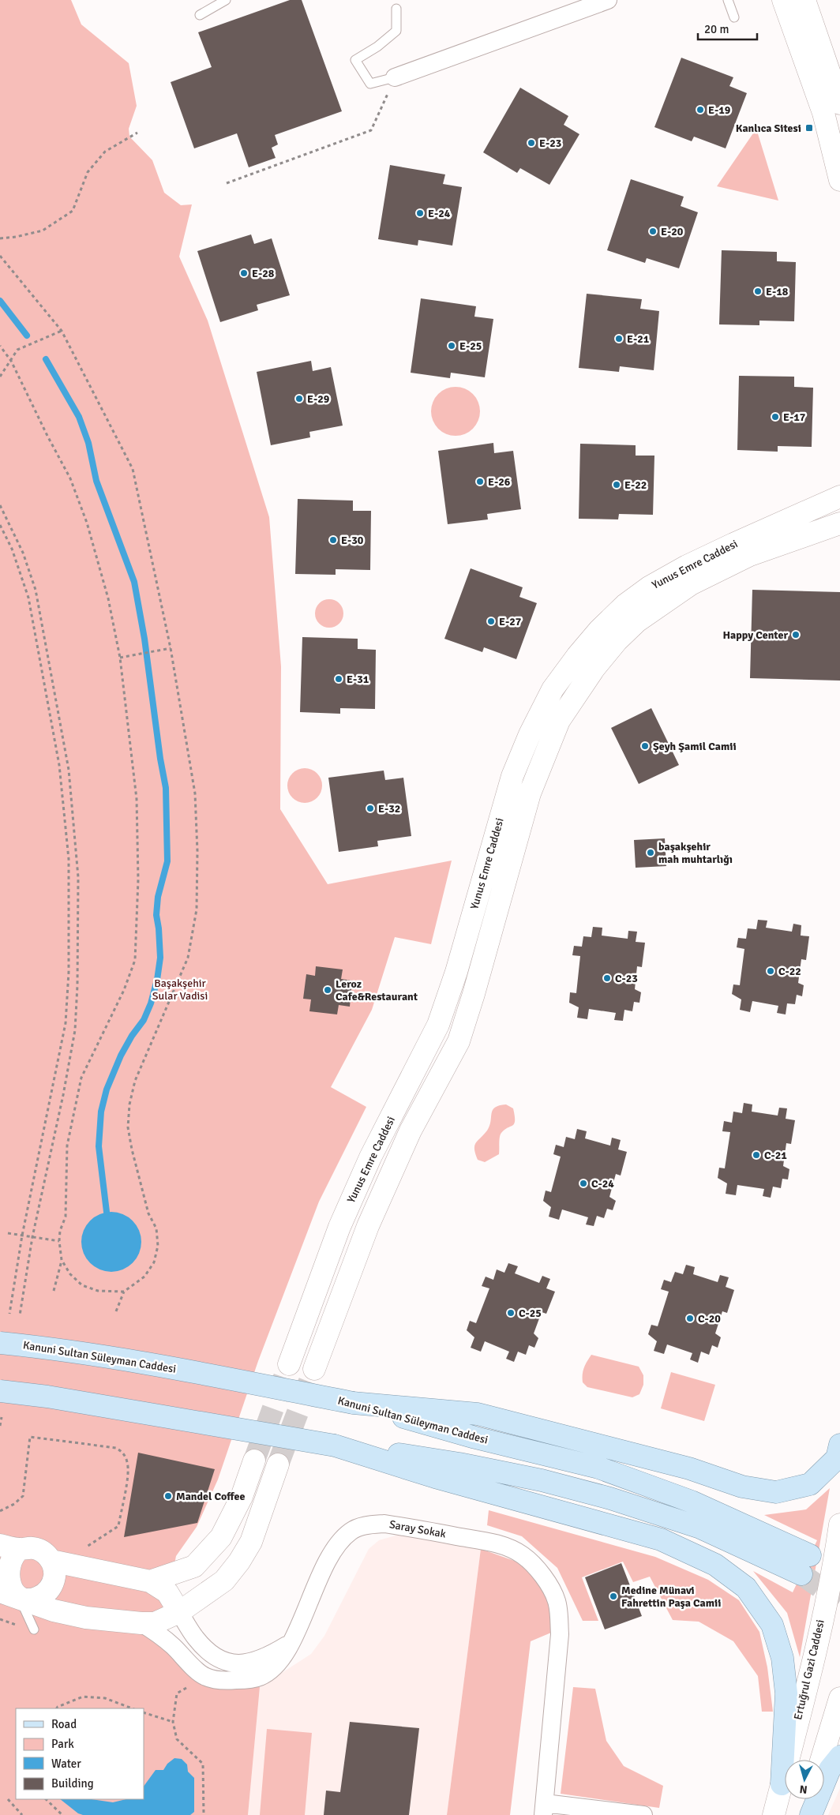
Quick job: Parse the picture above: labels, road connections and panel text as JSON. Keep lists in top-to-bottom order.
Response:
{
  "streets": {
    "main road": ["Kanuni Sultan Süleyman Caddesi"],
    "street": ["Yunus Emre Caddesi", "Saray Sokak", "Ertuğrul Gazi Caddesi"]
  },
  "parks": ["Başakşehir Sular Vadisi"],
  "places": {
    "other": [
      "E-19",
      "E-23",
      "E-24",
      "E-20",
      "E-28",
      "E-18",
      "E-21",
      "E-25",
      "E-29",
      "E-17",
      "E-26",
      "E-22",
      "E-30",
      "E-27",
      "Happy Center",
      "E-31",
      "Şeyh Şamil Camii",
      "E-32",
      "başakşehir mah muhtarlığı",
      "C-22",
      "C-23",
      "Leroz Cafe&Restaurant",
      "C-21",
      "C-24",
      "C-25",
      "C-20",
      "Mandel Coffee",
      "Medine Münavi Fahrettin Paşa Camii"
    ],
    "transit": ["Kanlıca Sitesi"]
  },
  "legend": [
    "Road",
    "Park",
    "Water",
    "Building"
  ],
  "scale_bar": "20 m",
  "north": "bottom"
}
